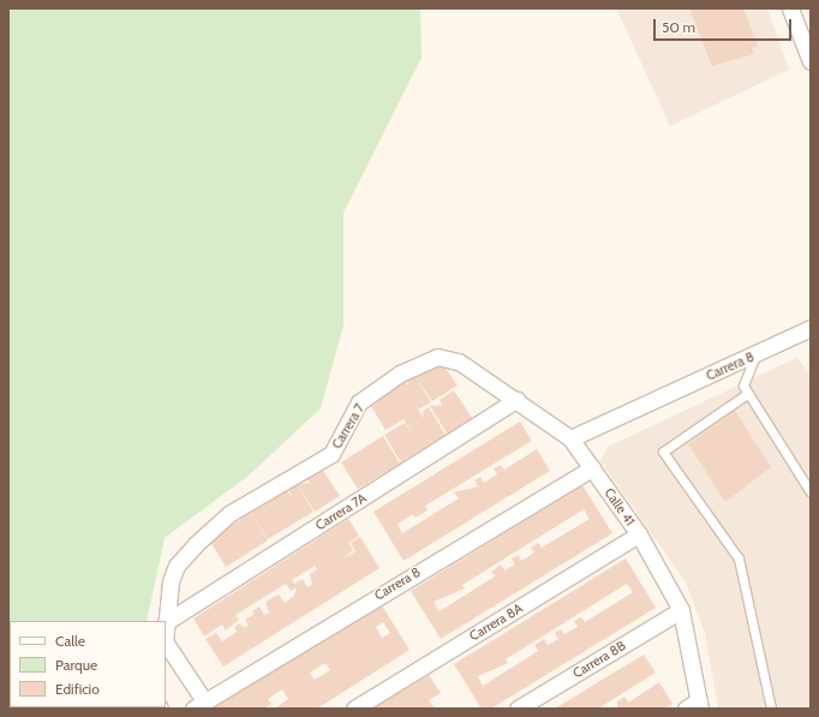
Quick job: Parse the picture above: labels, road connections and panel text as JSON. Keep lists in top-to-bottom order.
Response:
{
  "streets": {
    "street": [
      "Carrera 8",
      "Carrera 7",
      "Calle 41",
      "Carrera 7A",
      "Carrera 8A",
      "Carrera 8B"
    ]
  },
  "crossings": [
    ["Carrera 8", "Calle 41"],
    ["Carrera 7", "Calle 41"],
    ["Carrera 7", "Carrera 7A"],
    ["Calle 41", "Carrera 7A"],
    ["Calle 41", "Carrera 8A"],
    ["Calle 41", "Carrera 8B"]
  ],
  "legend": ["Calle", "Parque", "Edificio"],
  "scale_bar": "50 m"
}
